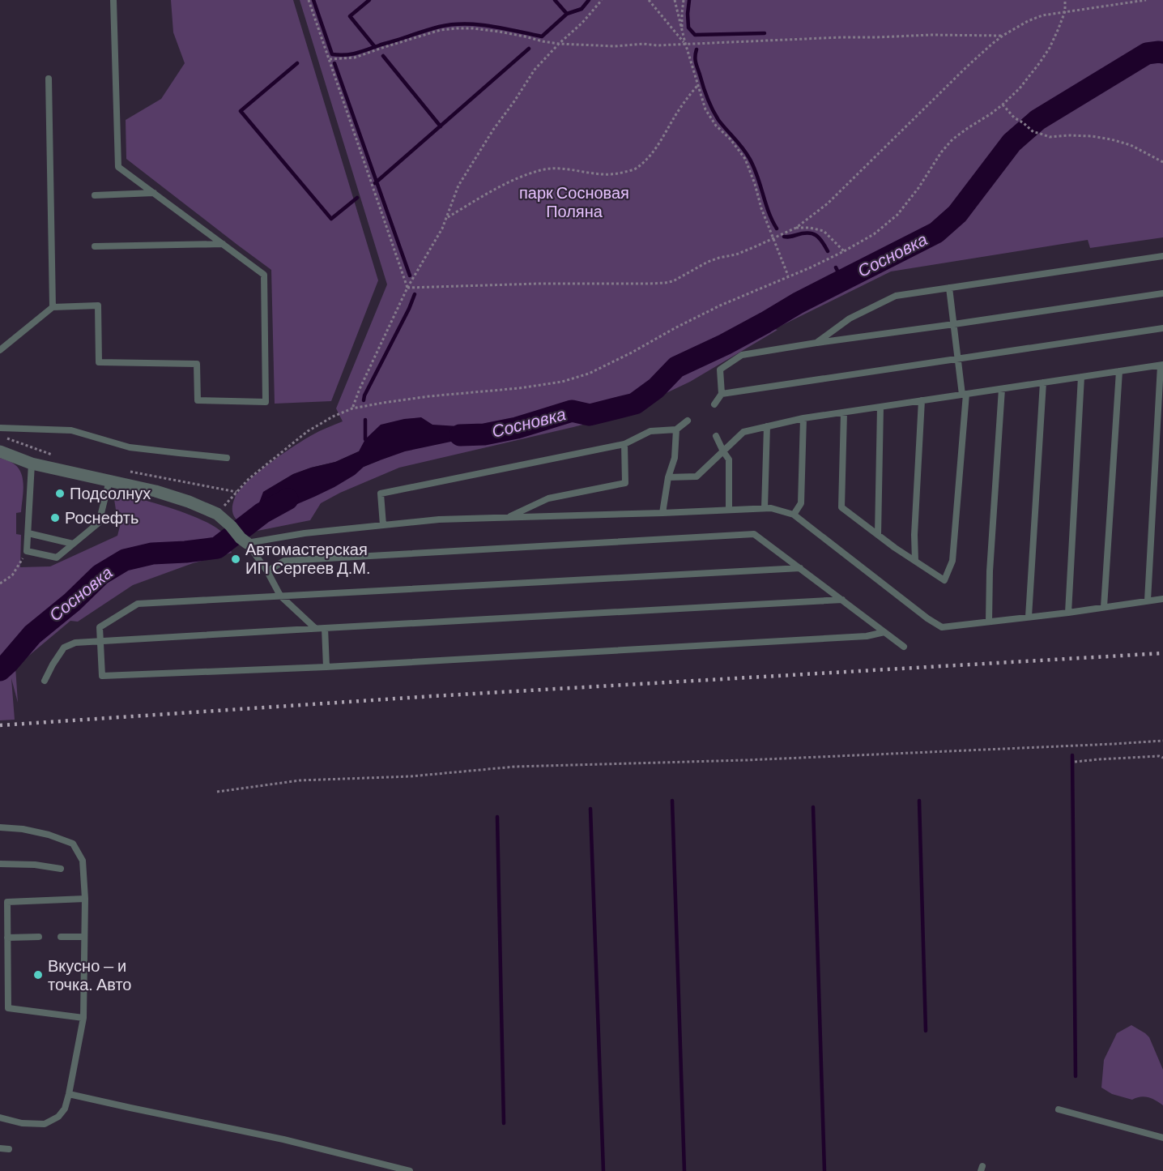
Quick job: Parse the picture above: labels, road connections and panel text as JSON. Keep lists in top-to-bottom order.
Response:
{
  "water": ["Сосновка"],
  "parks": ["парк Сосновая Поляна"],
  "places": [
    "Подсолнух",
    "Роснефть",
    "Автомастерская ИП Сергеев Д.М.",
    "Вкусно — и точка. Авто"
  ]
}
